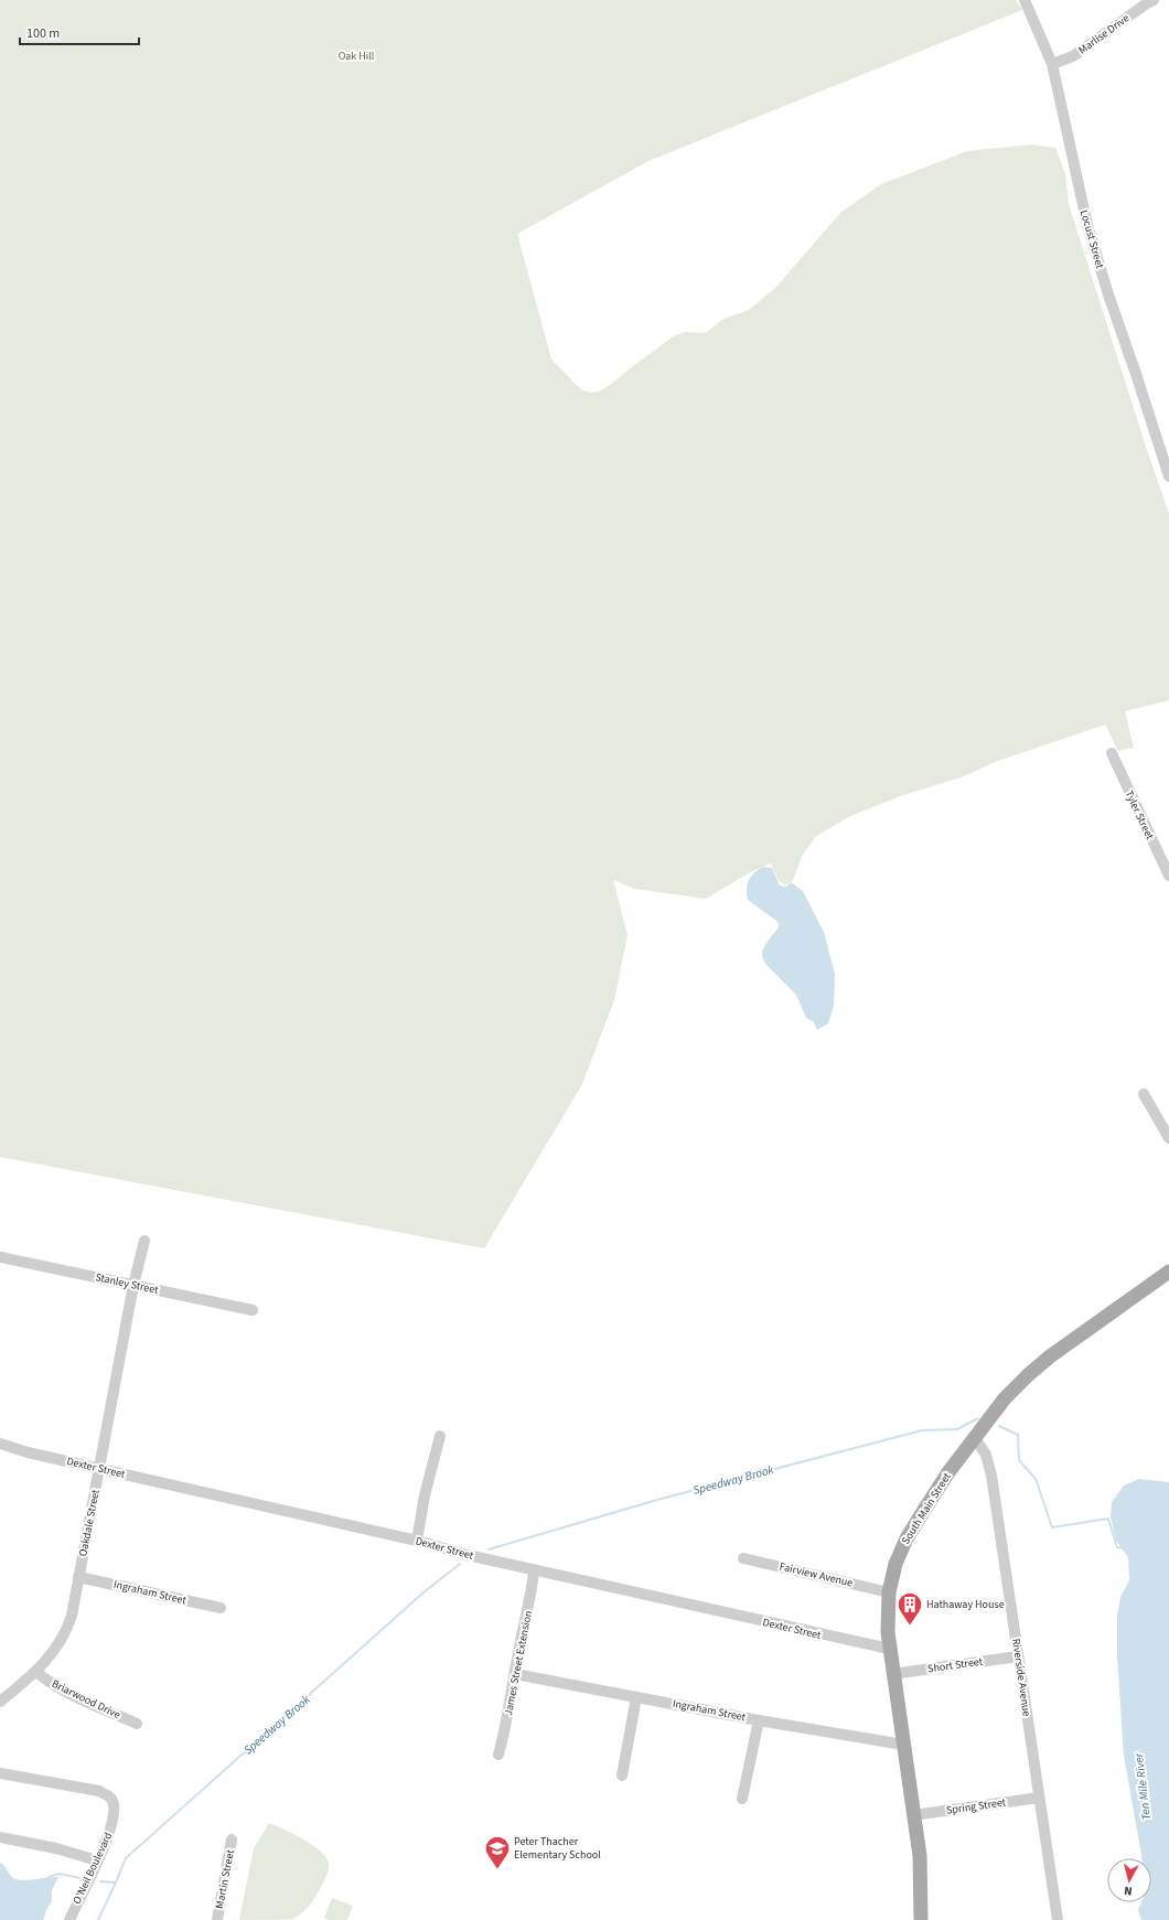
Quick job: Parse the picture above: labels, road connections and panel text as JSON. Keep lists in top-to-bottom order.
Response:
{
  "streets": {
    "main road": ["South Main Street"],
    "street": [
      "Marlise Drive",
      "Locust Street",
      "Tyler Street",
      "Stanley Street",
      "Dexter Street",
      "Oakdale Street",
      "Fairview Avenue",
      "Ingraham Street",
      "James Street Extension",
      "Short Street",
      "Riverside Avenue",
      "Briarwood Drive",
      "Spring Street",
      "O'Neil Boulevard",
      "Martin Street"
    ]
  },
  "crossings": [
    ["Marlise Drive", "Locust Street"],
    ["Stanley Street", "Oakdale Street"],
    ["Dexter Street", "South Main Street"],
    ["Dexter Street", "Oakdale Street"],
    ["Dexter Street", "James Street Extension"],
    ["South Main Street", "Fairview Avenue"],
    ["South Main Street", "Ingraham Street"],
    ["South Main Street", "Short Street"],
    ["South Main Street", "Riverside Avenue"],
    ["South Main Street", "Spring Street"],
    ["Oakdale Street", "Ingraham Street"],
    ["Oakdale Street", "Briarwood Drive"],
    ["Ingraham Street", "James Street Extension"],
    ["Short Street", "Riverside Avenue"],
    ["Riverside Avenue", "Spring Street"]
  ],
  "water": ["Speedway Brook", "Ten Mile River"],
  "parks": ["Oak Hill"],
  "places": {
    "building": ["Hathaway House"],
    "school or university": ["Peter Thacher Elementary School"]
  },
  "scale_bar": "100 m",
  "north": "bottom"
}
